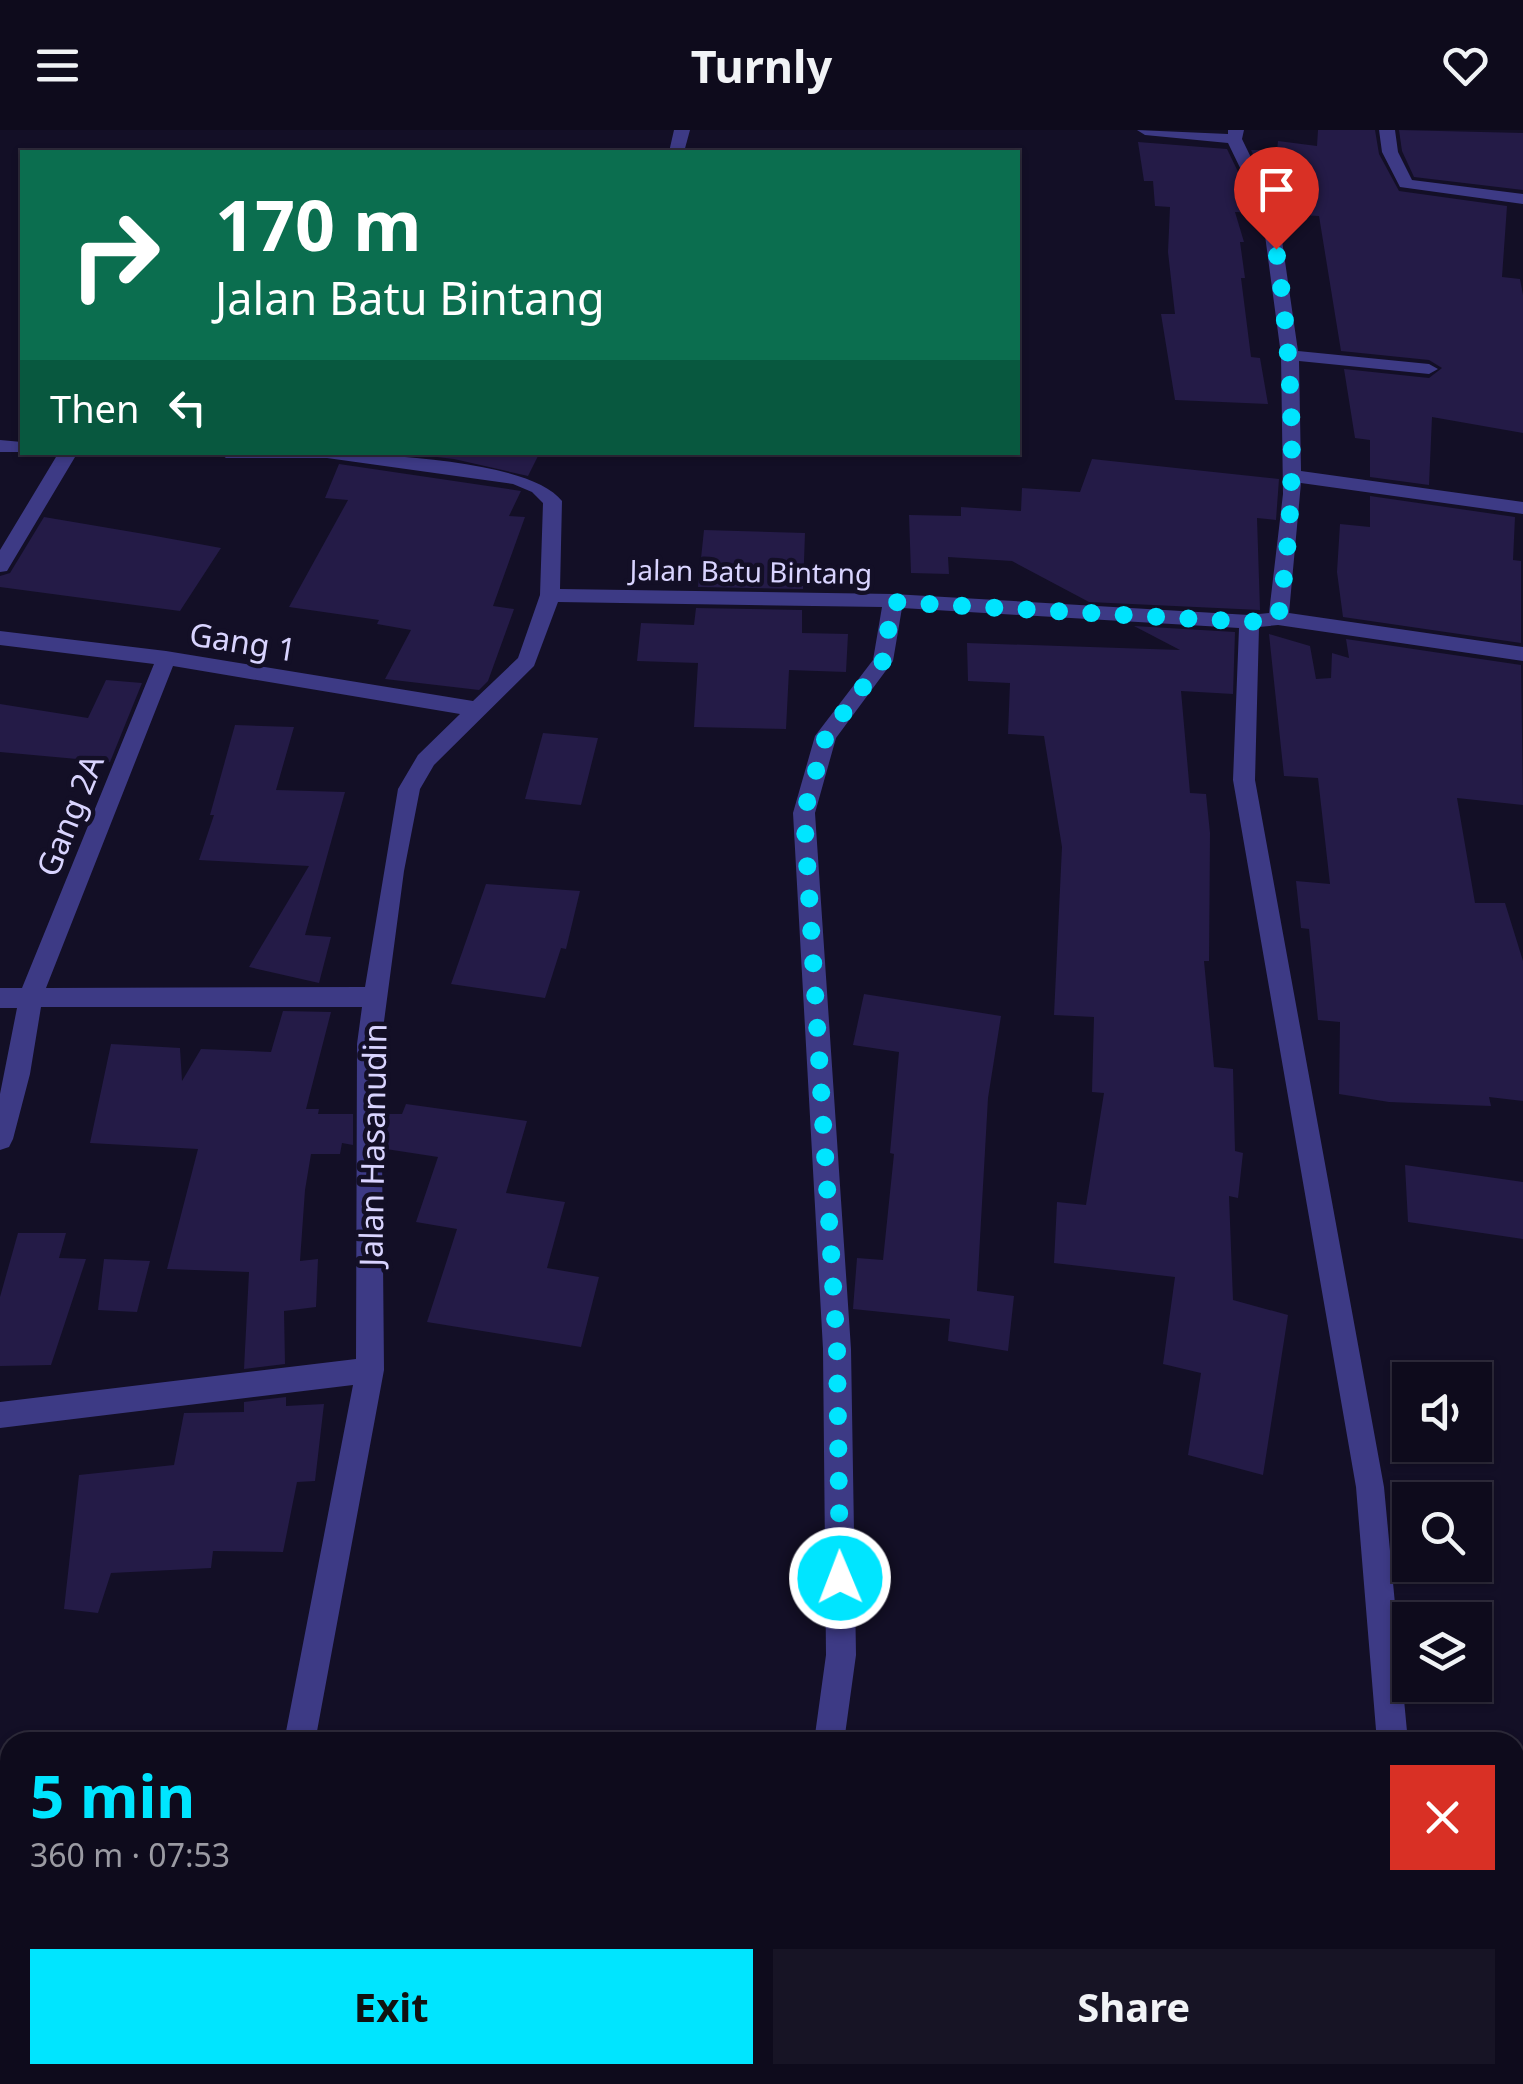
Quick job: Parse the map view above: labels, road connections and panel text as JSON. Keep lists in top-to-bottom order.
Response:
{
  "streets": {
    "street": [
      "Jalan Batu Bintang",
      "Gang 1",
      "Gang 2A",
      "Jalan Hasanudin"
    ]
  },
  "crossings": [
    ["Jalan Batu Bintang", "Jalan Hasanudin"],
    ["Gang 1", "Gang 2A"],
    ["Gang 1", "Jalan Hasanudin"]
  ],
  "page": {
    "header": "Turnly",
    "turn": ["170 m", "Jalan Batu Bintang"],
    "then": "Then",
    "heading": ["5 min", "360 m · 07:53"],
    "buttons": ["Exit", "Share"]
  }
}
